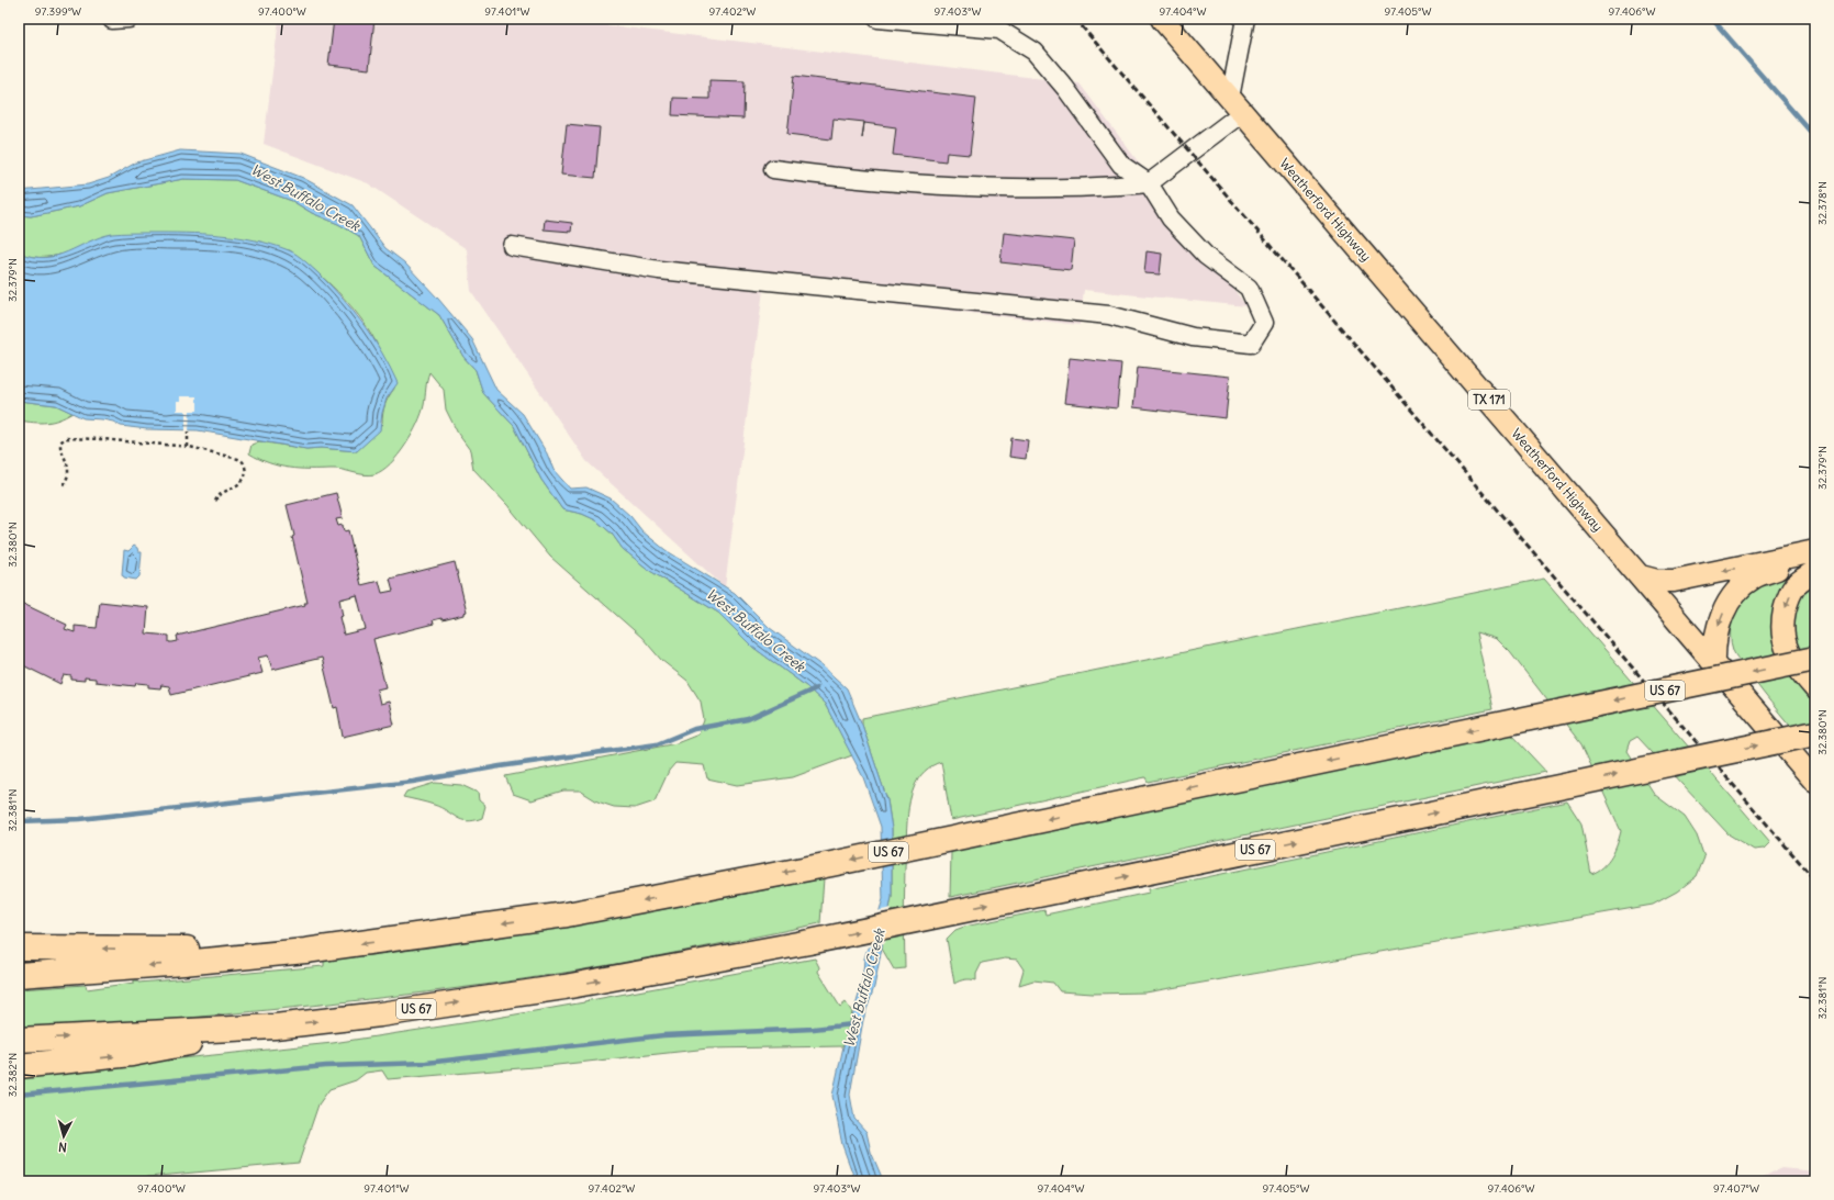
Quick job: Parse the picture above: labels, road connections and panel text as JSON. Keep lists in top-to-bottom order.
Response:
{
  "streets": {
    "highway": ["US 67"],
    "main road": ["Weatherford Highway", "TX 171"]
  },
  "water": ["West Buffalo Creek"],
  "north": "bottom",
  "coordinates": [
    "97.399°W",
    "97.400°W",
    "97.401°W",
    "97.402°W",
    "97.403°W",
    "97.404°W",
    "97.405°W",
    "97.406°W",
    "32.378°N",
    "32.379°N",
    "32.380°N",
    "32.381°N",
    "32.382°N",
    "97.407°W"
  ]
}
